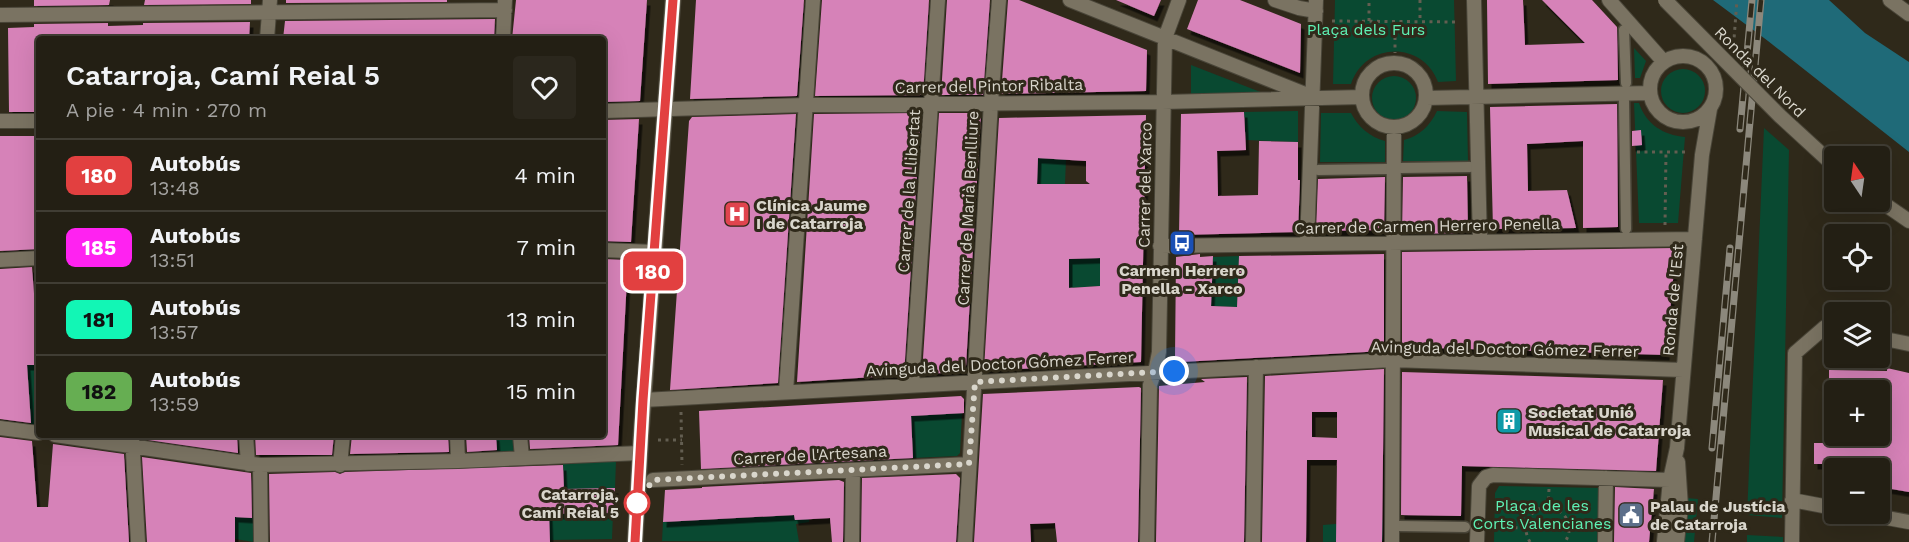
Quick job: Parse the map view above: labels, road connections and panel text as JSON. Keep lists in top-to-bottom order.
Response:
{
  "streets": {
    "street": [
      "Ronda del Nord",
      "Carrer del Pintor Ribalta",
      "Carrer del Xarco",
      "Carrer de la Llibertat",
      "Carrer de Marià Benlliure",
      "Carrer de Carmen Herrero Penella",
      "Ronda de l'Est",
      "Avinguda del Doctor Gómez Ferrer",
      "Carrer de l'Artesana"
    ]
  },
  "crossings": [
    ["Carrer del Pintor Ribalta", "Carrer del Xarco"],
    ["Carrer del Pintor Ribalta", "Carrer de la Llibertat"],
    ["Carrer del Pintor Ribalta", "Carrer de Marià Benlliure"],
    ["Carrer del Xarco", "Carrer de Carmen Herrero Penella"],
    ["Carrer del Xarco", "Avinguda del Doctor Gómez Ferrer"],
    ["Carrer de la Llibertat", "Avinguda del Doctor Gómez Ferrer"],
    ["Carrer de Marià Benlliure", "Avinguda del Doctor Gómez Ferrer"],
    ["Carrer de Marià Benlliure", "Carrer de l'Artesana"],
    ["Carrer de Carmen Herrero Penella", "Ronda de l'Est"],
    ["Ronda de l'Est", "Avinguda del Doctor Gómez Ferrer"]
  ],
  "parks": ["Plaça dels Furs", "Plaça de les Corts Valencianes"],
  "places": {
    "hospital": ["Clínica Jaume I de Catarroja"],
    "bus stop": ["Carmen Herrero Penella - Xarco"],
    "building": ["Societat Unió Musical de Catarroja"],
    "other": ["Catarroja, Camí Reial 5"],
    "public building": ["Palau de Justícia de Catarroja"]
  },
  "lines": ["bus line 180"],
  "north": "top",
  "page": {
    "on_map": "180",
    "heading": ["Catarroja, Camí Reial 5", "A pie · 4 min · 270 m"],
    "list": [
      {
        "mark": "180",
        "name": "Autobús",
        "note": "13:48",
        "value": "4 min"
      },
      {
        "mark": "185",
        "name": "Autobús",
        "note": "13:51",
        "value": "7 min"
      },
      {
        "mark": "181",
        "name": "Autobús",
        "note": "13:57",
        "value": "13 min"
      },
      {
        "mark": "182",
        "name": "Autobús",
        "note": "13:59",
        "value": "15 min"
      }
    ],
    "map_buttons": ["+", "−"]
  }
}
